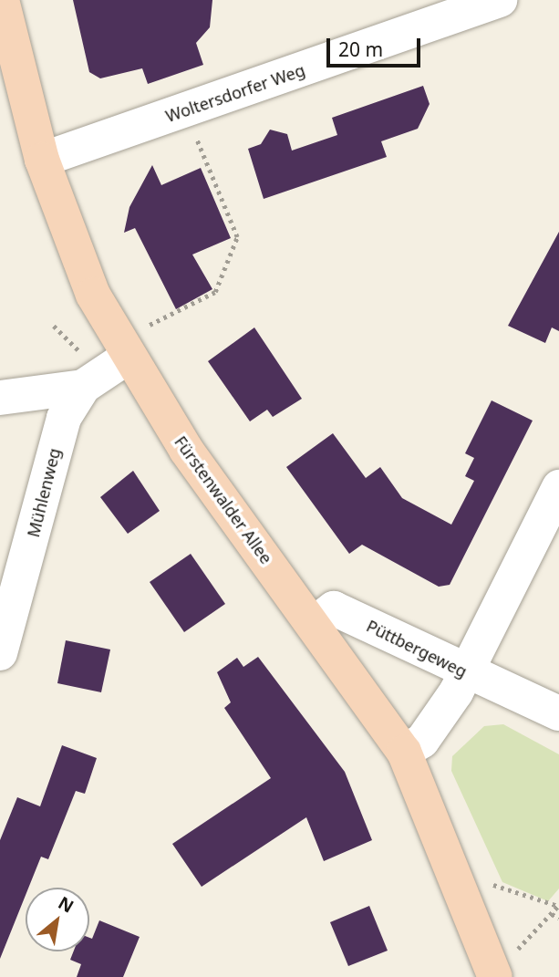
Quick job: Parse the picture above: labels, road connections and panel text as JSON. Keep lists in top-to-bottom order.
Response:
{
  "streets": {
    "main road": ["Fürstenwalder Allee"],
    "street": ["Woltersdorfer Weg", "Mühlenweg", "Püttbergeweg"]
  },
  "crossings": [
    ["Woltersdorfer Weg", "Fürstenwalder Allee"],
    ["Mühlenweg", "Fürstenwalder Allee"],
    ["Fürstenwalder Allee", "Püttbergeweg"]
  ],
  "scale_bar": "20 m",
  "north": "top right"
}
